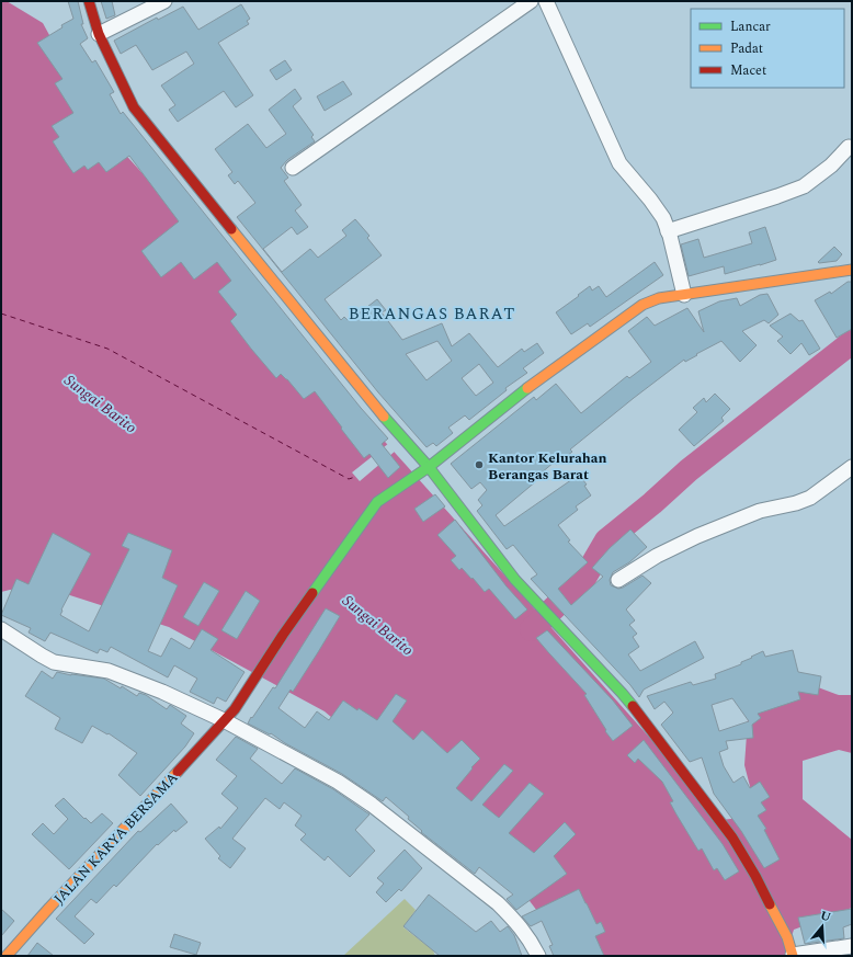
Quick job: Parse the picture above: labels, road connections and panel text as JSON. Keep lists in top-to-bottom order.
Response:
{
  "streets": {
    "street": ["JALAN KARYA BERSAMA"]
  },
  "districts": ["BERANGAS BARAT"],
  "water": ["Sungai Barito"],
  "places": ["Kantor Kelurahan Berangas Barat"],
  "legend": ["Lancar", "Padat", "Macet"],
  "north": "top"
}
